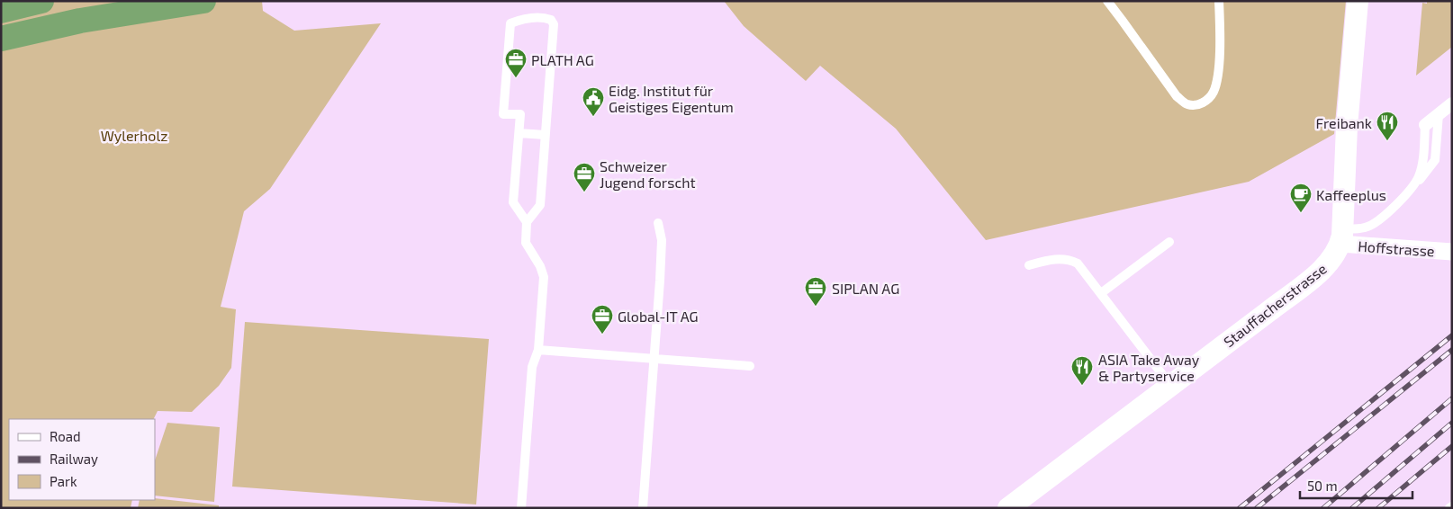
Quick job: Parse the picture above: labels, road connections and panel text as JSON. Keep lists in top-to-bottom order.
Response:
{
  "streets": {
    "street": ["Hoffstrasse", "Stauffacherstrasse"]
  },
  "crossings": [
    ["Hoffstrasse", "Stauffacherstrasse"]
  ],
  "parks": ["Wylerholz"],
  "places": {
    "office": [
      "PLATH AG",
      "Schweizer Jugend forscht",
      "SIPLAN AG",
      "Global-IT AG"
    ],
    "public building": ["Eidg. Institut für Geistiges Eigentum"],
    "restaurant": ["Freibank", "ASIA Take Away & Partyservice"],
    "cafe": ["Kaffeeplus"]
  },
  "legend": ["Road", "Railway", "Park"],
  "scale_bar": "50 m"
}
